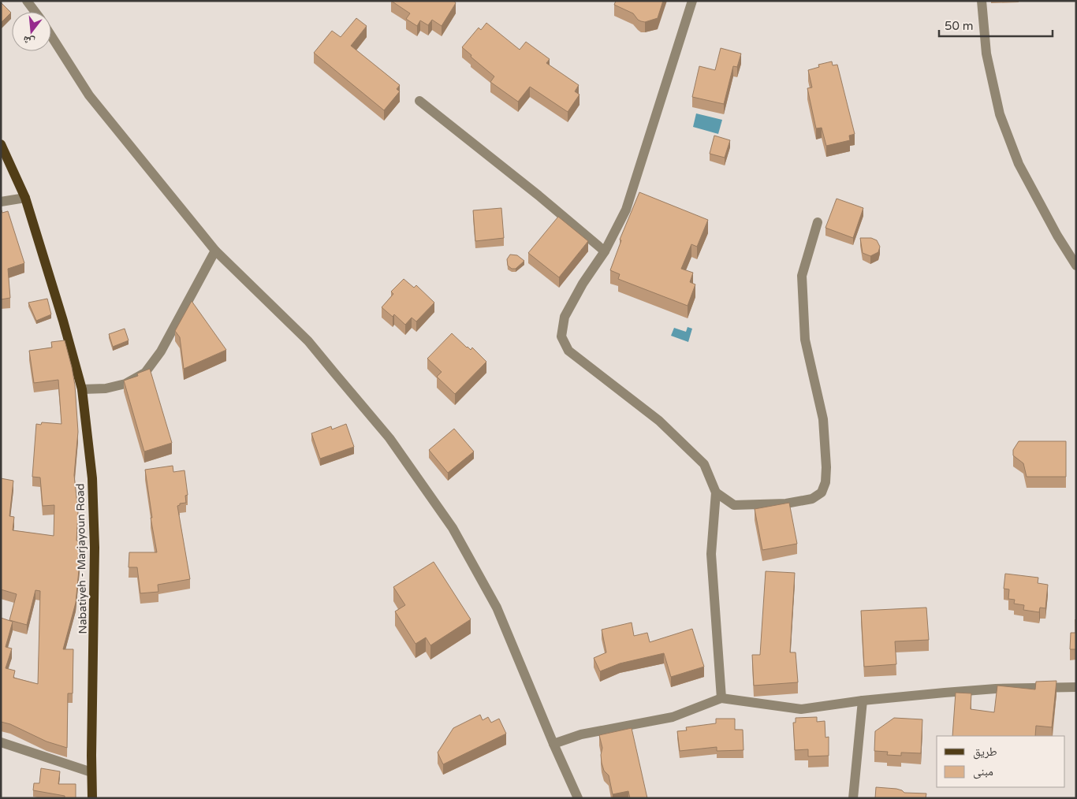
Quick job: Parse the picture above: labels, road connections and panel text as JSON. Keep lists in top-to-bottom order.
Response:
{
  "streets": {
    "main road": ["Nabatiyeh - Marjayoun Road"]
  },
  "legend": ["طريق", "مبنى"],
  "scale_bar": "50 m",
  "north": "bottom"
}
